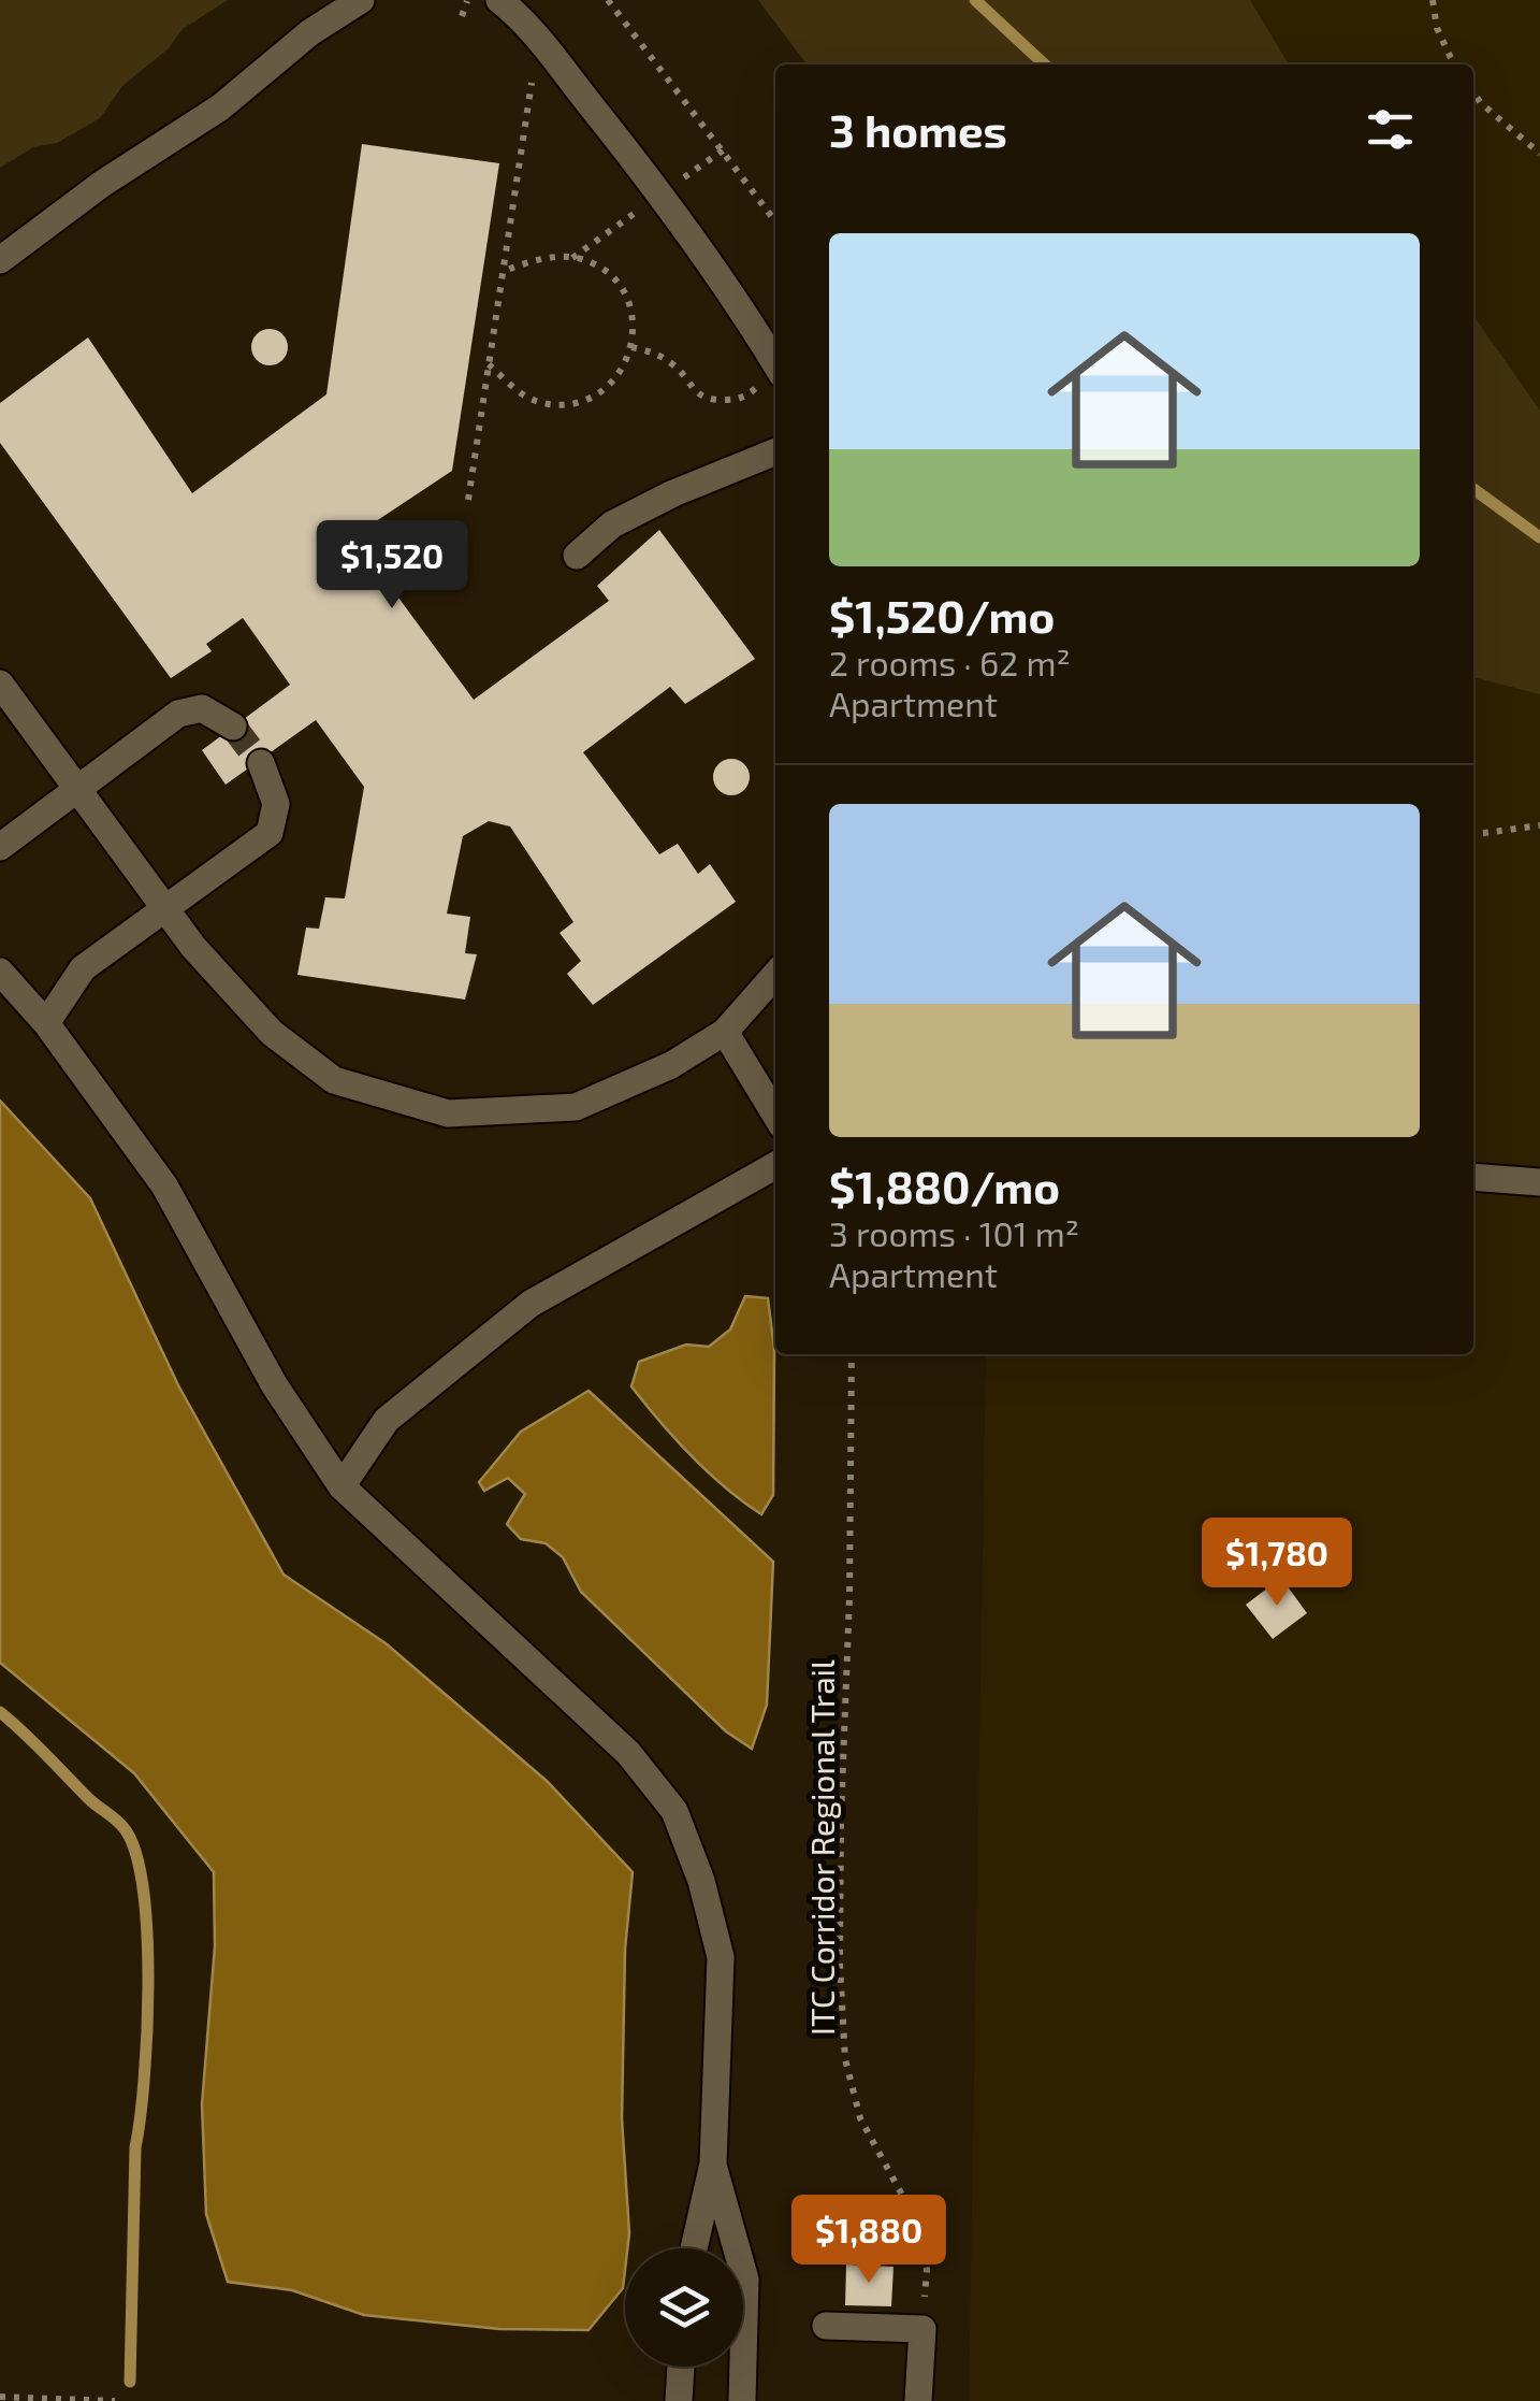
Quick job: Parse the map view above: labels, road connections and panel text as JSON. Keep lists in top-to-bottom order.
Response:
{
  "streets": {
    "path": ["ITC Corridor Regional Trail"]
  },
  "page": {
    "heading": "3 homes",
    "list": [
      {
        "name": "$1,520/mo",
        "note": "2 rooms · 62 m² · Apartment"
      },
      {
        "name": "$1,880/mo",
        "note": "3 rooms · 101 m² · Apartment"
      }
    ],
    "price": ["$1,520", "$1,780", "$1,880"]
  }
}
